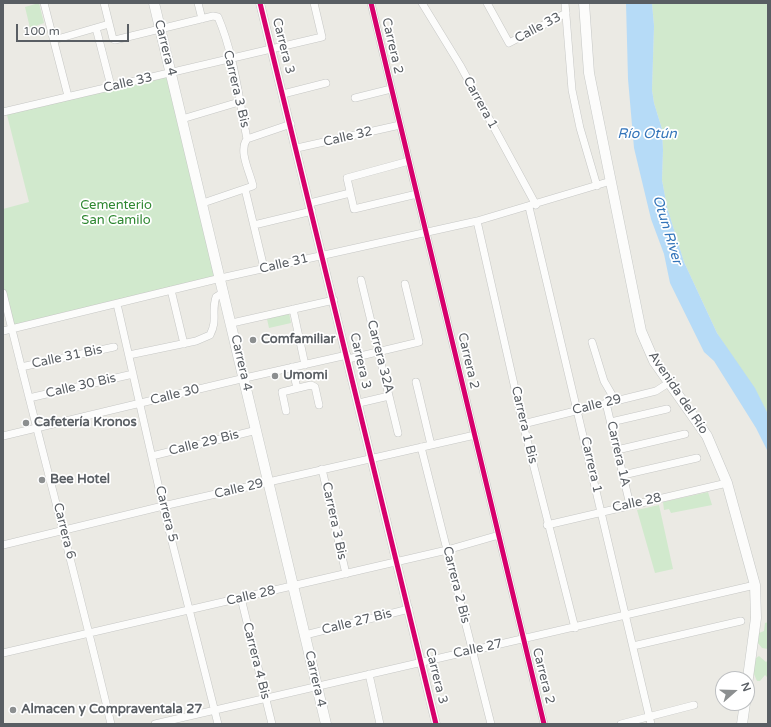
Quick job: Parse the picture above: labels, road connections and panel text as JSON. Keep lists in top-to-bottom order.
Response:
{
  "streets": {
    "main road": ["Carrera 4", "Avenida del Río"],
    "street": [
      "Calle 33",
      "Carrera 3",
      "Carrera 2",
      "Carrera 3 Bis",
      "Carrera 1",
      "Calle 32",
      "Calle 31",
      "Calle 31 Bis",
      "Carrera 32A",
      "Calle 30 Bis",
      "Calle 30",
      "Calle 29",
      "Carrera 1 Bis",
      "Calle 29 Bis",
      "Carrera 1A",
      "Calle 28",
      "Carrera 5",
      "Carrera 6",
      "Carrera 2 Bis",
      "Calle 27 Bis",
      "Calle 27",
      "Carrera 4 Bis"
    ]
  },
  "crossings": [
    ["Calle 33", "Carrera 3"],
    ["Calle 33", "Carrera 4"],
    ["Calle 33", "Carrera 3 Bis"],
    ["Carrera 3", "Calle 32"],
    ["Carrera 3", "Calle 31"],
    ["Carrera 3", "Calle 30"],
    ["Carrera 3", "Calle 29"],
    ["Carrera 3", "Calle 28"],
    ["Carrera 3", "Calle 27 Bis"],
    ["Carrera 3", "Calle 27"],
    ["Carrera 2", "Calle 32"],
    ["Carrera 2", "Calle 31"],
    ["Carrera 2", "Calle 29"],
    ["Carrera 2", "Calle 28"],
    ["Carrera 2", "Calle 27"],
    ["Carrera 4", "Calle 31"],
    ["Carrera 4", "Calle 30"],
    ["Carrera 4", "Calle 29"],
    ["Carrera 4", "Calle 29 Bis"],
    ["Carrera 4", "Calle 28"],
    ["Carrera 4", "Calle 27 Bis"],
    ["Carrera 4", "Calle 27"],
    ["Carrera 3 Bis", "Calle 29"],
    ["Carrera 3 Bis", "Calle 28"],
    ["Carrera 1", "Calle 31"],
    ["Carrera 1", "Calle 29"],
    ["Carrera 1", "Calle 28"],
    ["Carrera 1", "Calle 27"],
    ["Calle 31", "Avenida del Río"],
    ["Calle 31", "Carrera 1 Bis"],
    ["Calle 31", "Carrera 5"],
    ["Calle 31", "Carrera 6"],
    ["Calle 31 Bis", "Carrera 6"],
    ["Carrera 32A", "Calle 30"],
    ["Calle 30 Bis", "Carrera 5"],
    ["Calle 30 Bis", "Carrera 6"],
    ["Avenida del Río", "Calle 29"],
    ["Avenida del Río", "Calle 28"],
    ["Avenida del Río", "Calle 27"],
    ["Calle 30", "Carrera 5"],
    ["Calle 30", "Carrera 6"],
    ["Calle 29", "Carrera 1 Bis"],
    ["Calle 29", "Carrera 1A"],
    ["Calle 29", "Carrera 5"],
    ["Calle 29", "Carrera 6"],
    ["Calle 29", "Carrera 2 Bis"],
    ["Carrera 1 Bis", "Calle 28"],
    ["Carrera 1 Bis", "Calle 27"],
    ["Calle 29 Bis", "Carrera 5"],
    ["Carrera 1A", "Calle 28"],
    ["Calle 28", "Carrera 5"],
    ["Calle 28", "Carrera 6"],
    ["Calle 28", "Carrera 2 Bis"],
    ["Calle 28", "Carrera 4 Bis"],
    ["Carrera 5", "Calle 27"],
    ["Carrera 2 Bis", "Calle 27"],
    ["Calle 27", "Carrera 4 Bis"]
  ],
  "water": ["Río Otún", "Otun River"],
  "parks": ["Cementerio San Camilo"],
  "places": [
    "Comfamiliar",
    "Umomi",
    "Cafetería Kronos",
    "Bee Hotel",
    "Almacen y Compraventala 27"
  ],
  "scale_bar": "100 m",
  "north": "right"
}
